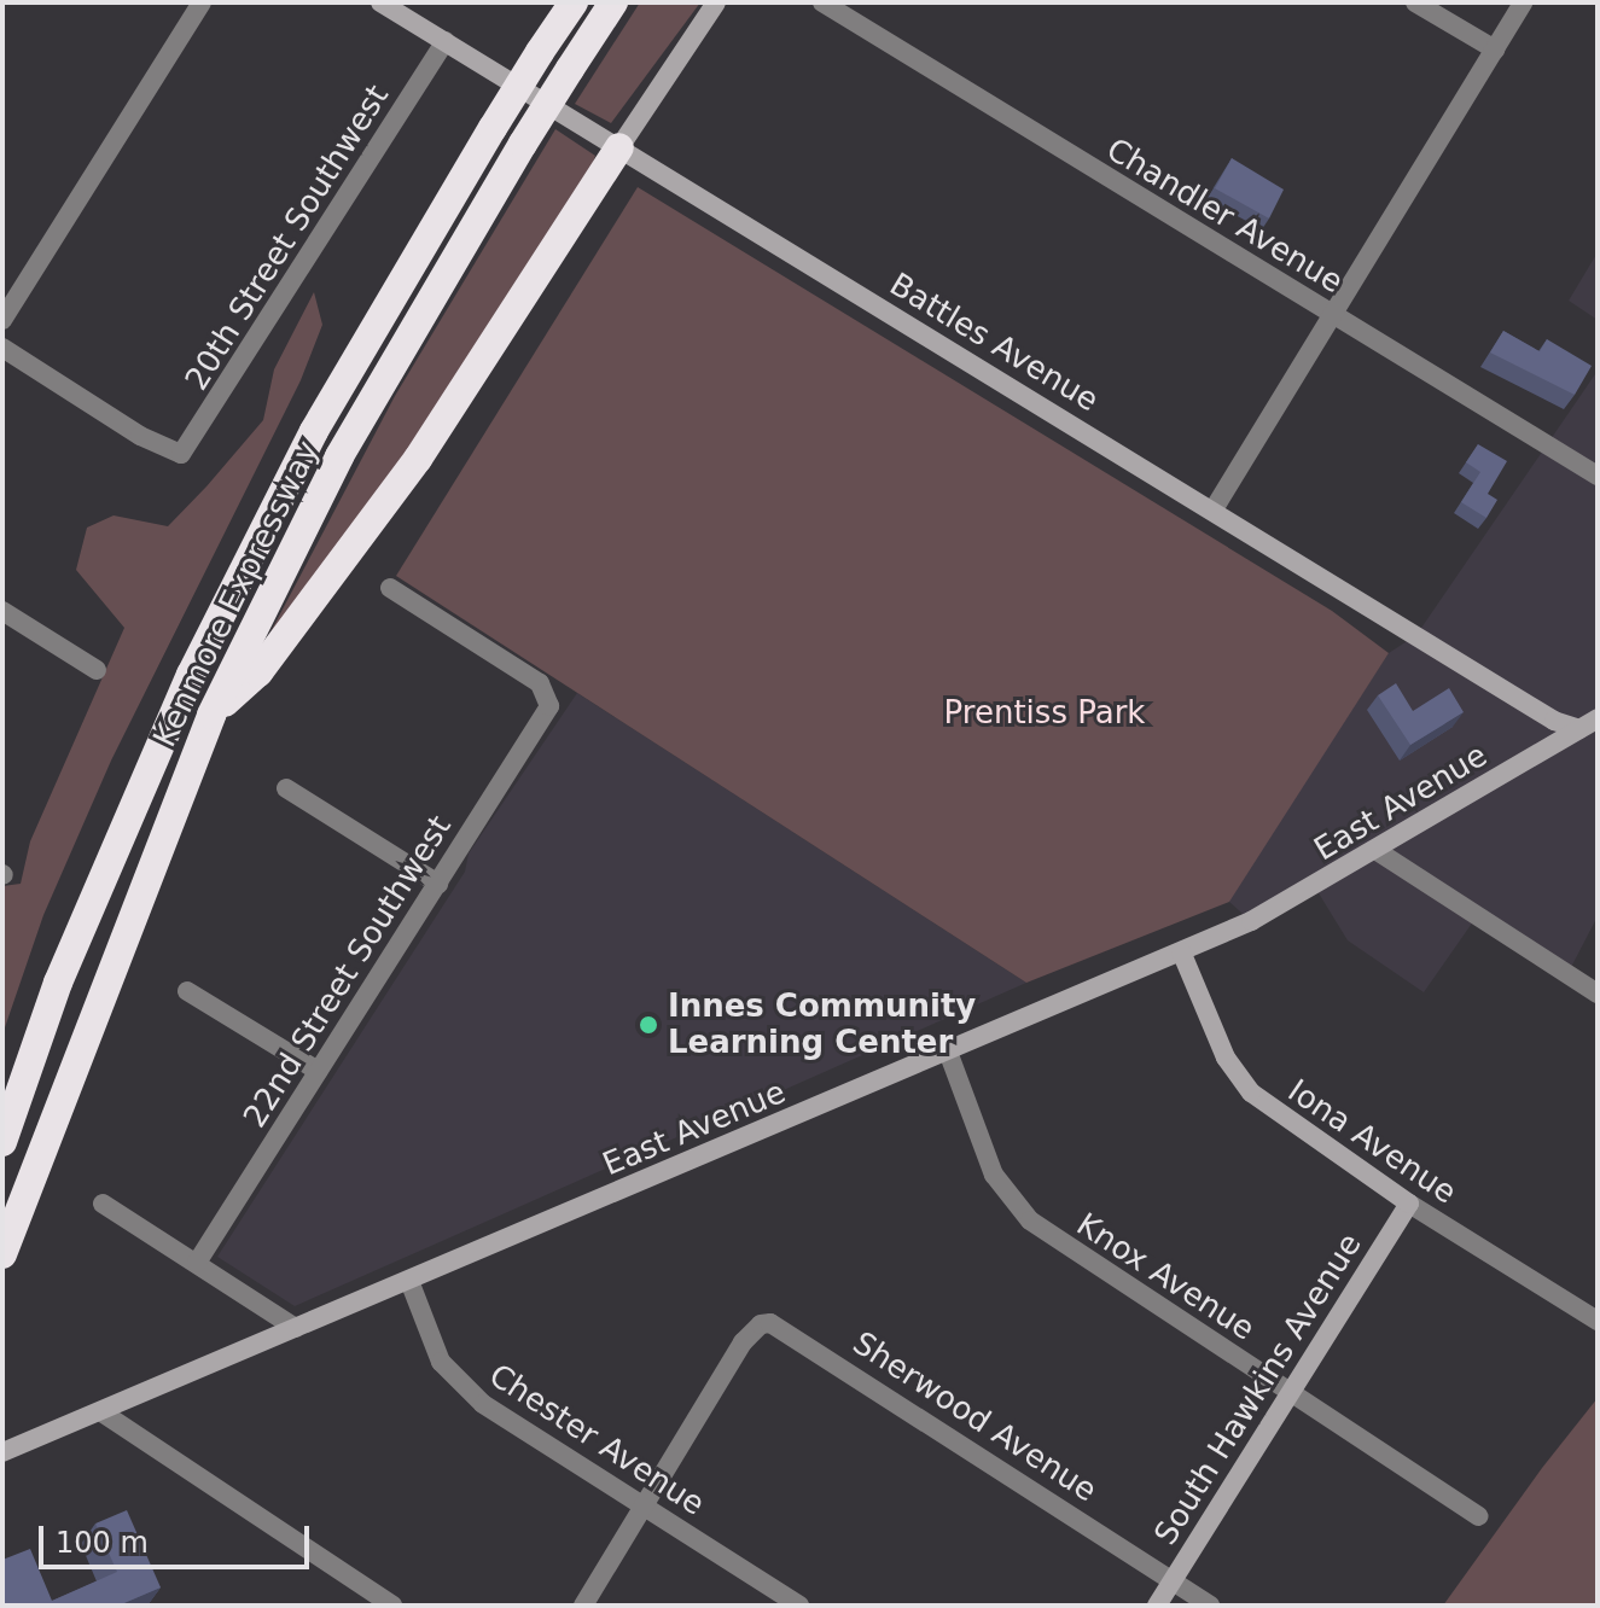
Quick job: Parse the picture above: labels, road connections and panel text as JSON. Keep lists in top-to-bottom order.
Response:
{
  "streets": {
    "highway": ["Kenmore Expressway"],
    "street": [
      "Chandler Avenue",
      "20th Street Southwest",
      "Battles Avenue",
      "East Avenue",
      "22nd Street Southwest",
      "Iona Avenue",
      "Knox Avenue",
      "South Hawkins Avenue",
      "Sherwood Avenue",
      "Chester Avenue"
    ]
  },
  "crossings": [
    ["20th Street Southwest", "Battles Avenue"],
    ["Battles Avenue", "East Avenue"],
    ["East Avenue", "Iona Avenue"],
    ["East Avenue", "Knox Avenue"],
    ["East Avenue", "Chester Avenue"],
    ["Iona Avenue", "South Hawkins Avenue"],
    ["Knox Avenue", "South Hawkins Avenue"],
    ["South Hawkins Avenue", "Sherwood Avenue"],
    ["Sherwood Avenue", "Chester Avenue"]
  ],
  "parks": ["Prentiss Park"],
  "places": ["Innes Community Learning Center"],
  "scale_bar": "100 m"
}
